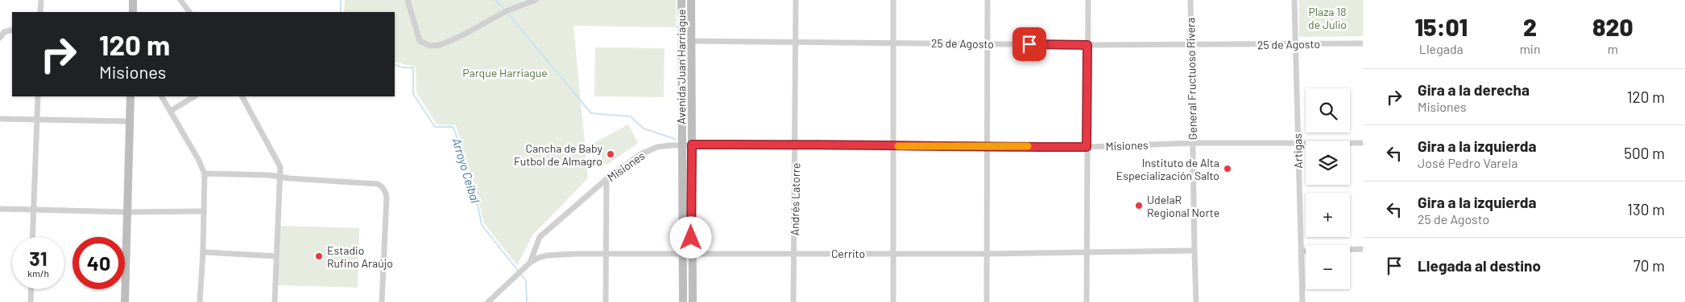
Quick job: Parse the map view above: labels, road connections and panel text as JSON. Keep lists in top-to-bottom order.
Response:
{
  "streets": {
    "street": [
      "25 de Agosto",
      "Avenida Juan Harriague",
      "General Fructuoso Rivera",
      "Misiones",
      "Artigas",
      "Andrés Latorre",
      "Cerrito"
    ]
  },
  "crossings": [
    ["25 de Agosto", "Avenida Juan Harriague"],
    ["25 de Agosto", "General Fructuoso Rivera"],
    ["25 de Agosto", "Artigas"],
    ["25 de Agosto", "Andrés Latorre"],
    ["Avenida Juan Harriague", "Misiones"],
    ["Avenida Juan Harriague", "Cerrito"],
    ["General Fructuoso Rivera", "Misiones"],
    ["General Fructuoso Rivera", "Cerrito"],
    ["Misiones", "Artigas"],
    ["Misiones", "Andrés Latorre"],
    ["Misiones", "Cerrito"],
    ["Andrés Latorre", "Cerrito"]
  ],
  "water": ["Arroyo Ceibal"],
  "parks": ["Plaza 18 de Julio", "Parque Harriague"],
  "places": [
    "Cancha de Baby Futbol de Almagro",
    "Instituto de Alta Especialización Salto",
    "UdelaR Regional Norte",
    "Estadio Rufino Araújo"
  ],
  "page": {
    "eta": [
      "15:01",
      "Llegada",
      "2",
      "min",
      "820",
      "m"
    ],
    "turn": ["120 m", "Misiones"],
    "list": [
      {
        "name": "Gira a la derecha",
        "note": "Misiones",
        "value": "120 m"
      },
      {
        "name": "Gira a la izquierda",
        "note": "José Pedro Varela",
        "value": "500 m"
      },
      {
        "name": "Gira a la izquierda",
        "note": "25 de Agosto",
        "value": "130 m"
      },
      {
        "name": "Llegada al destino",
        "value": "70 m"
      }
    ],
    "map_buttons": ["+", "−"],
    "speed": "31 km/h",
    "limit": "40"
  }
}
